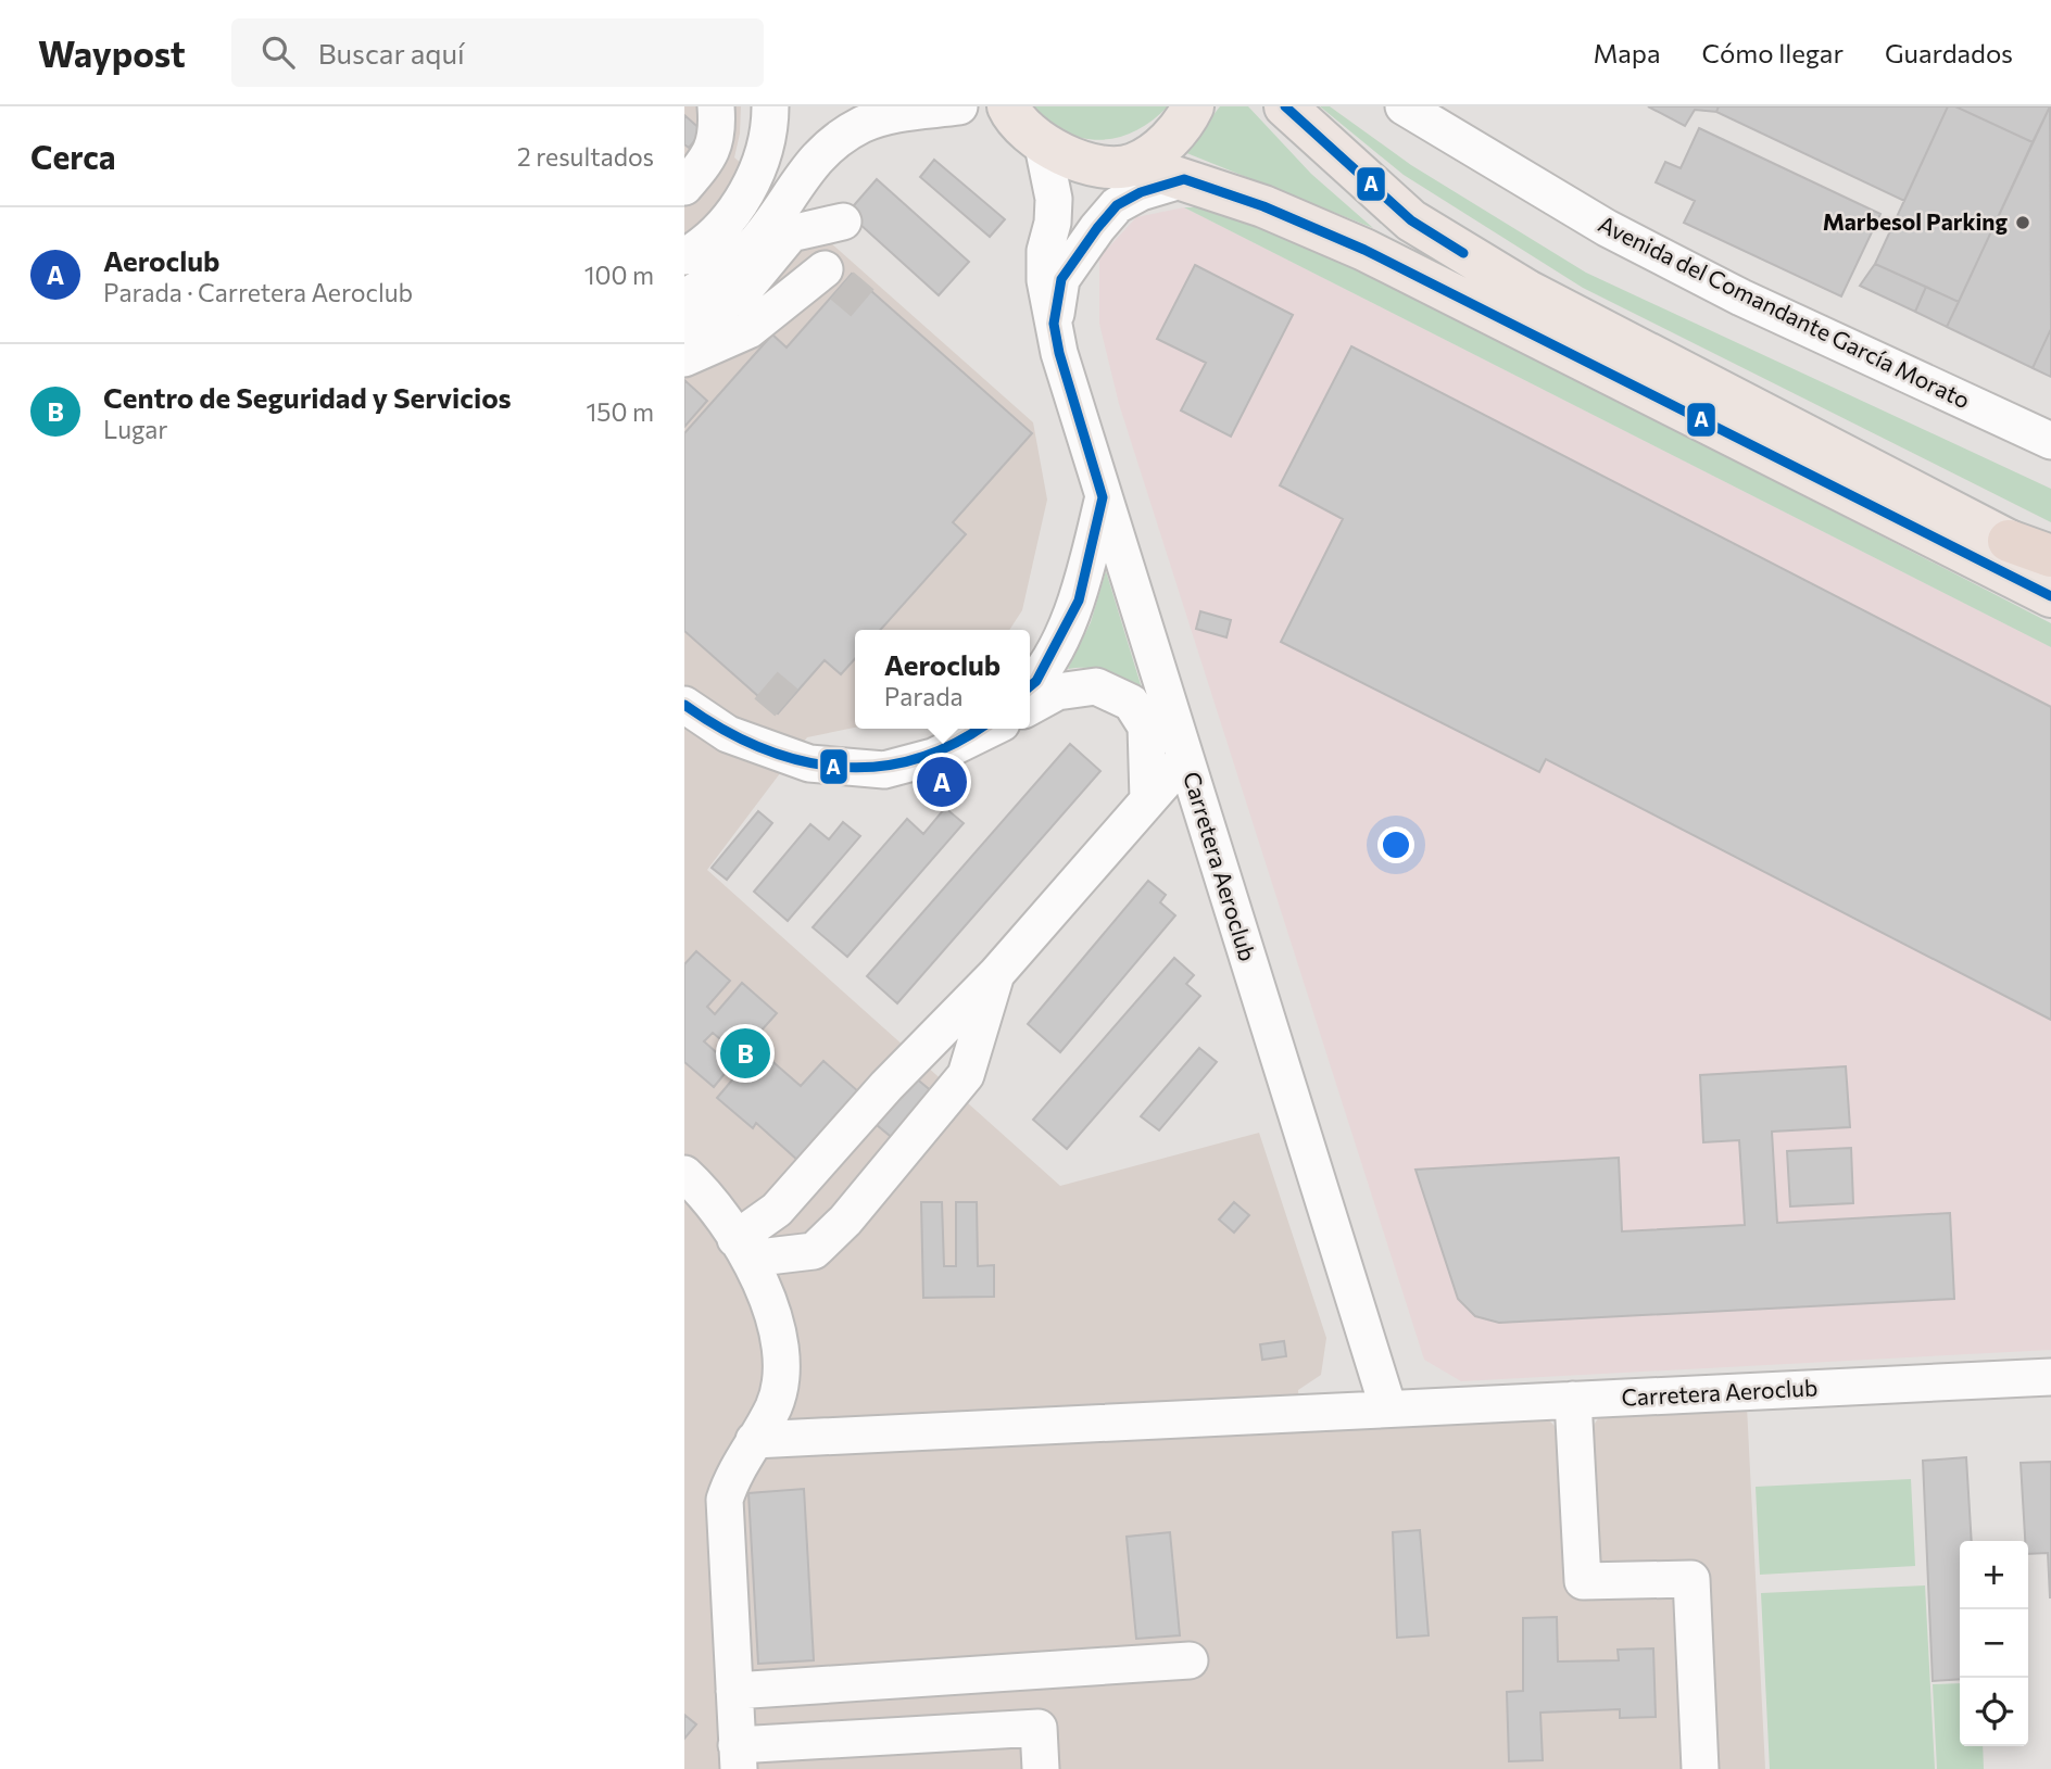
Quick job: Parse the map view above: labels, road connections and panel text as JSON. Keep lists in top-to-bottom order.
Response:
{
  "streets": {
    "street": ["Avenida del Comandante García Morato", "Carretera Aeroclub"]
  },
  "places": ["Marbesol Parking"],
  "lines": ["transit line A"],
  "page": {
    "header": "Waypost",
    "search": "Buscar aquí",
    "nav": ["Mapa", "Cómo llegar", "Guardados"],
    "heading": ["Cerca", "2 resultados"],
    "list": [
      {
        "mark": "A",
        "name": "Aeroclub",
        "note": "Parada · Carretera Aeroclub",
        "value": "100 m"
      },
      {
        "mark": "B",
        "name": "Centro de Seguridad y Servicios",
        "note": "Lugar",
        "value": "150 m"
      }
    ],
    "popup": ["Aeroclub", "Parada"],
    "pins": ["A", "B"],
    "map_buttons": ["+", "−"]
  }
}
